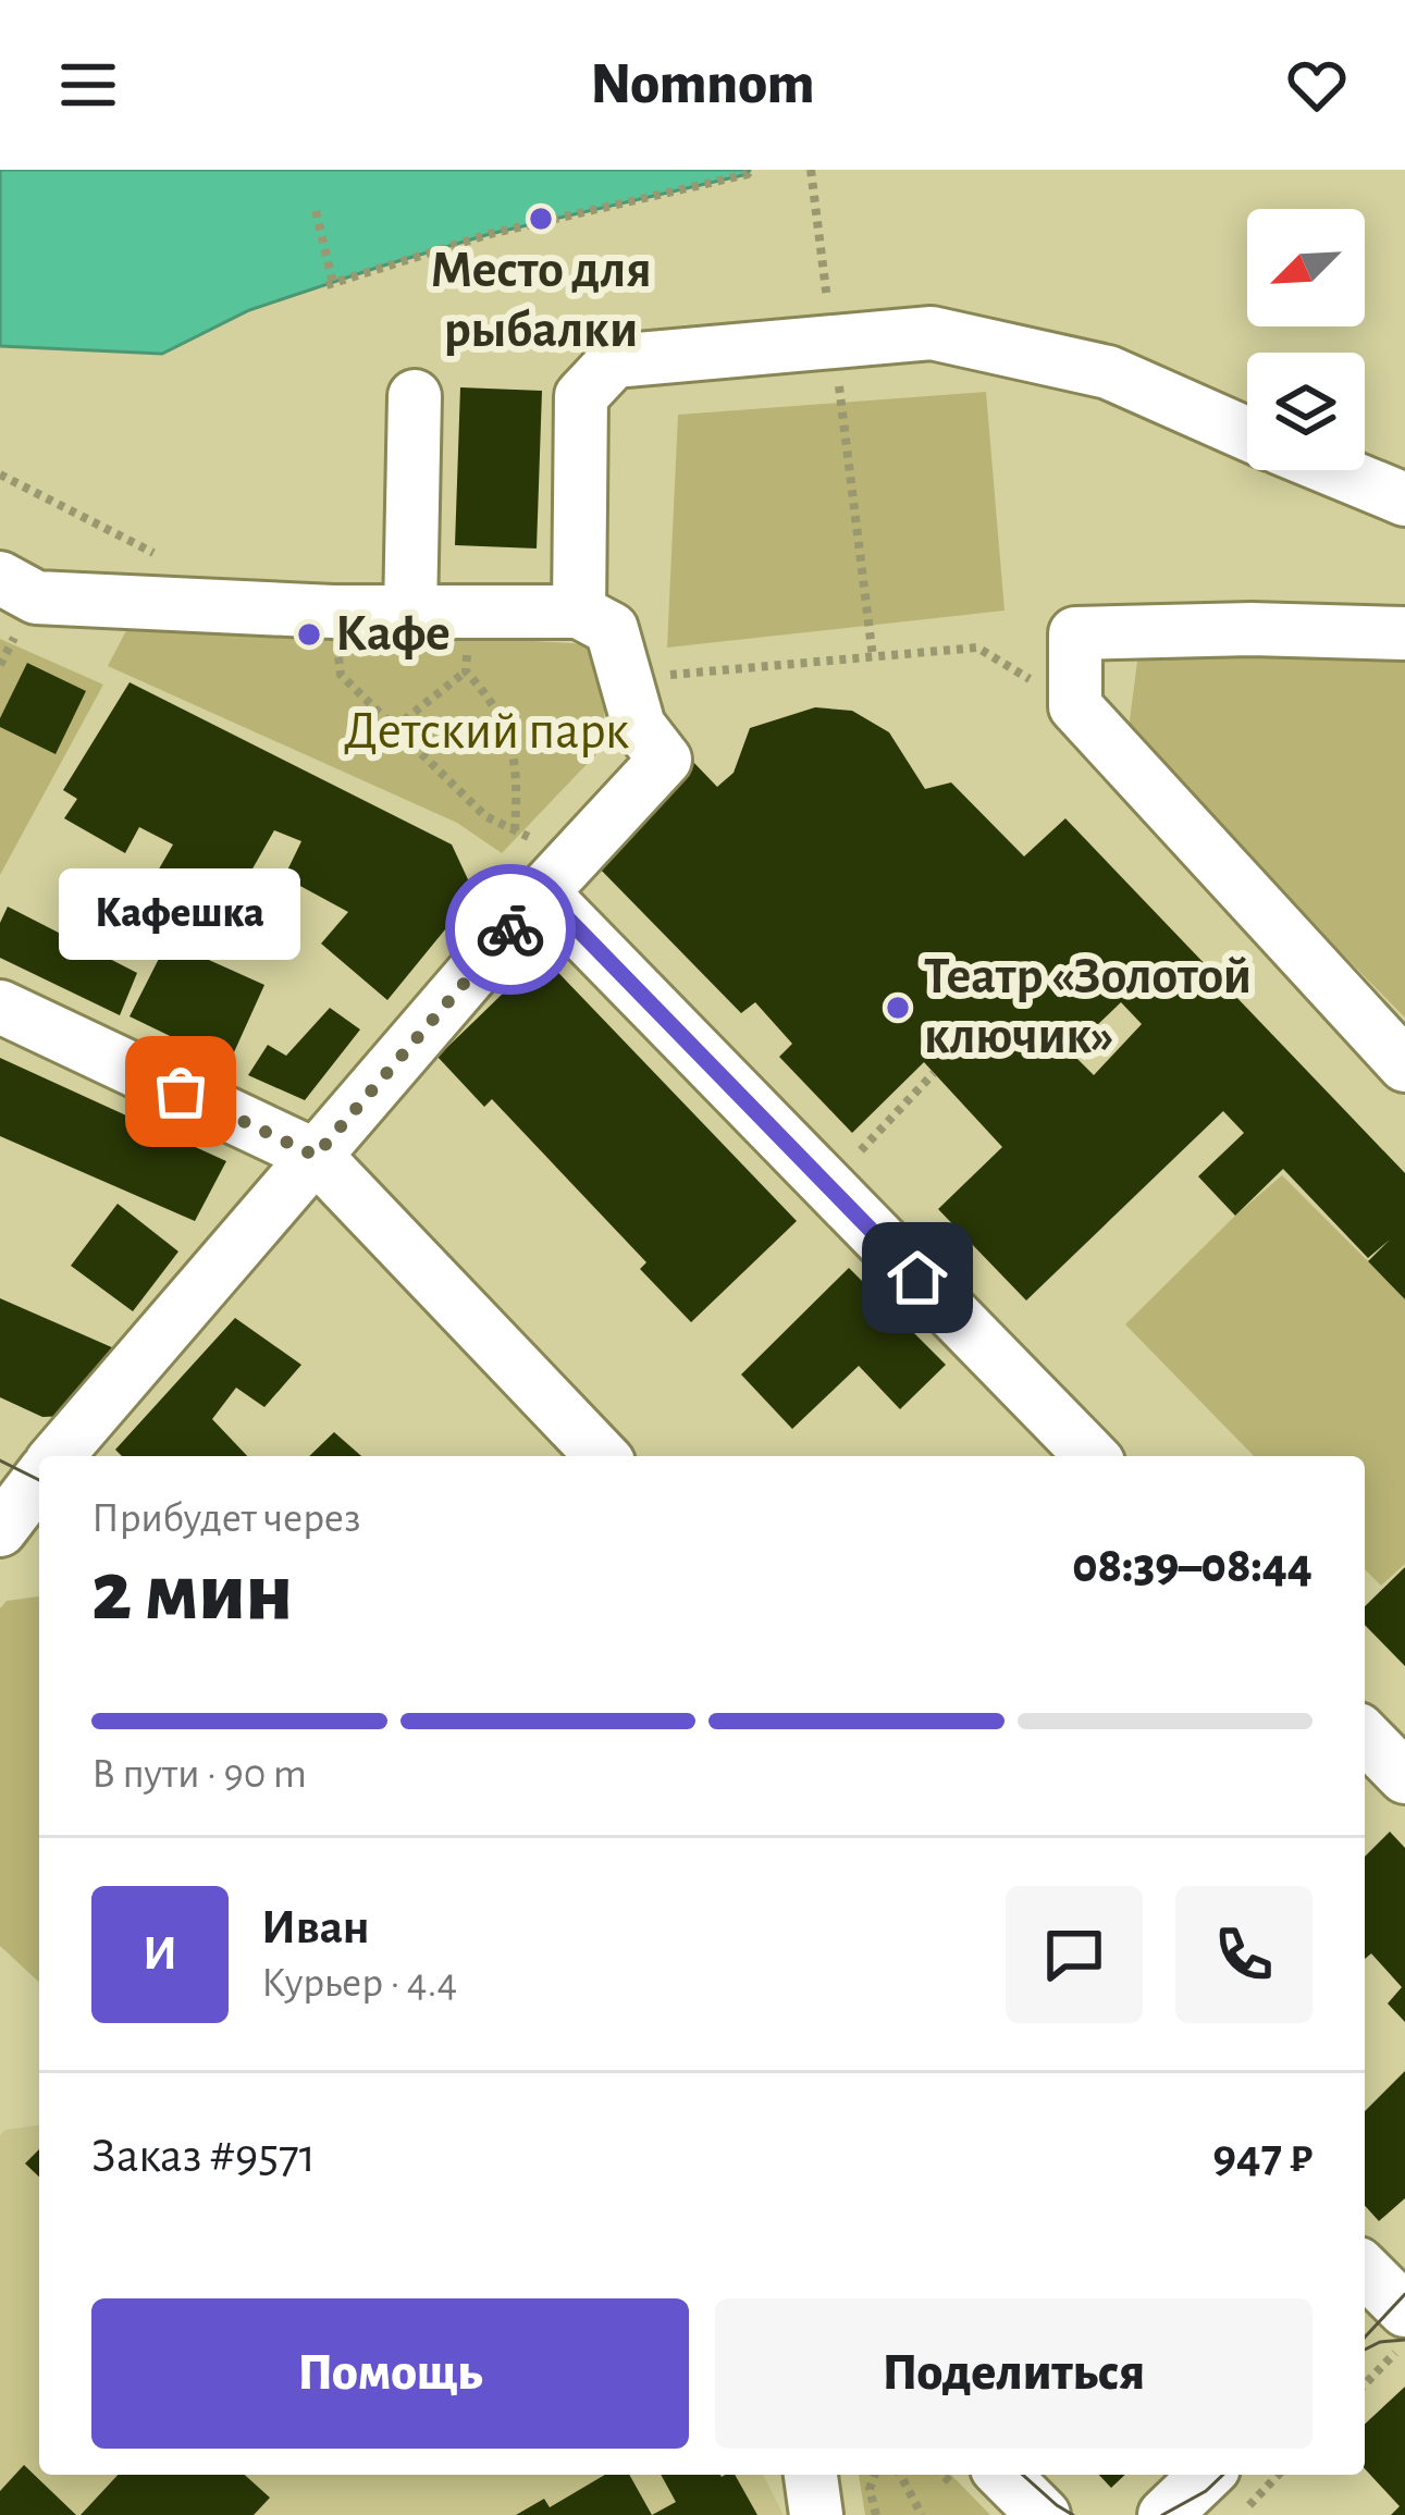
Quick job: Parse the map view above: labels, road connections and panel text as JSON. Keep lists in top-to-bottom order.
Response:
{
  "parks": ["Детский парк"],
  "places": [
    "Место для рыбалки",
    "Кафе",
    "Театр «Золотой ключик»",
    "Кафешка"
  ],
  "north": "bottom left",
  "page": {
    "header": "Nomnom",
    "bubble": "Кафешка",
    "heading": ["2 мин", "Прибудет через", "08:39–08:44"],
    "panel": [
      "Иван",
      "Курьер · 4.4",
      "Заказ #9571",
      "947 ₽"
    ],
    "bar": "В пути · 90 m",
    "round": "И",
    "buttons": ["Помощь", "Поделиться"]
  }
}
